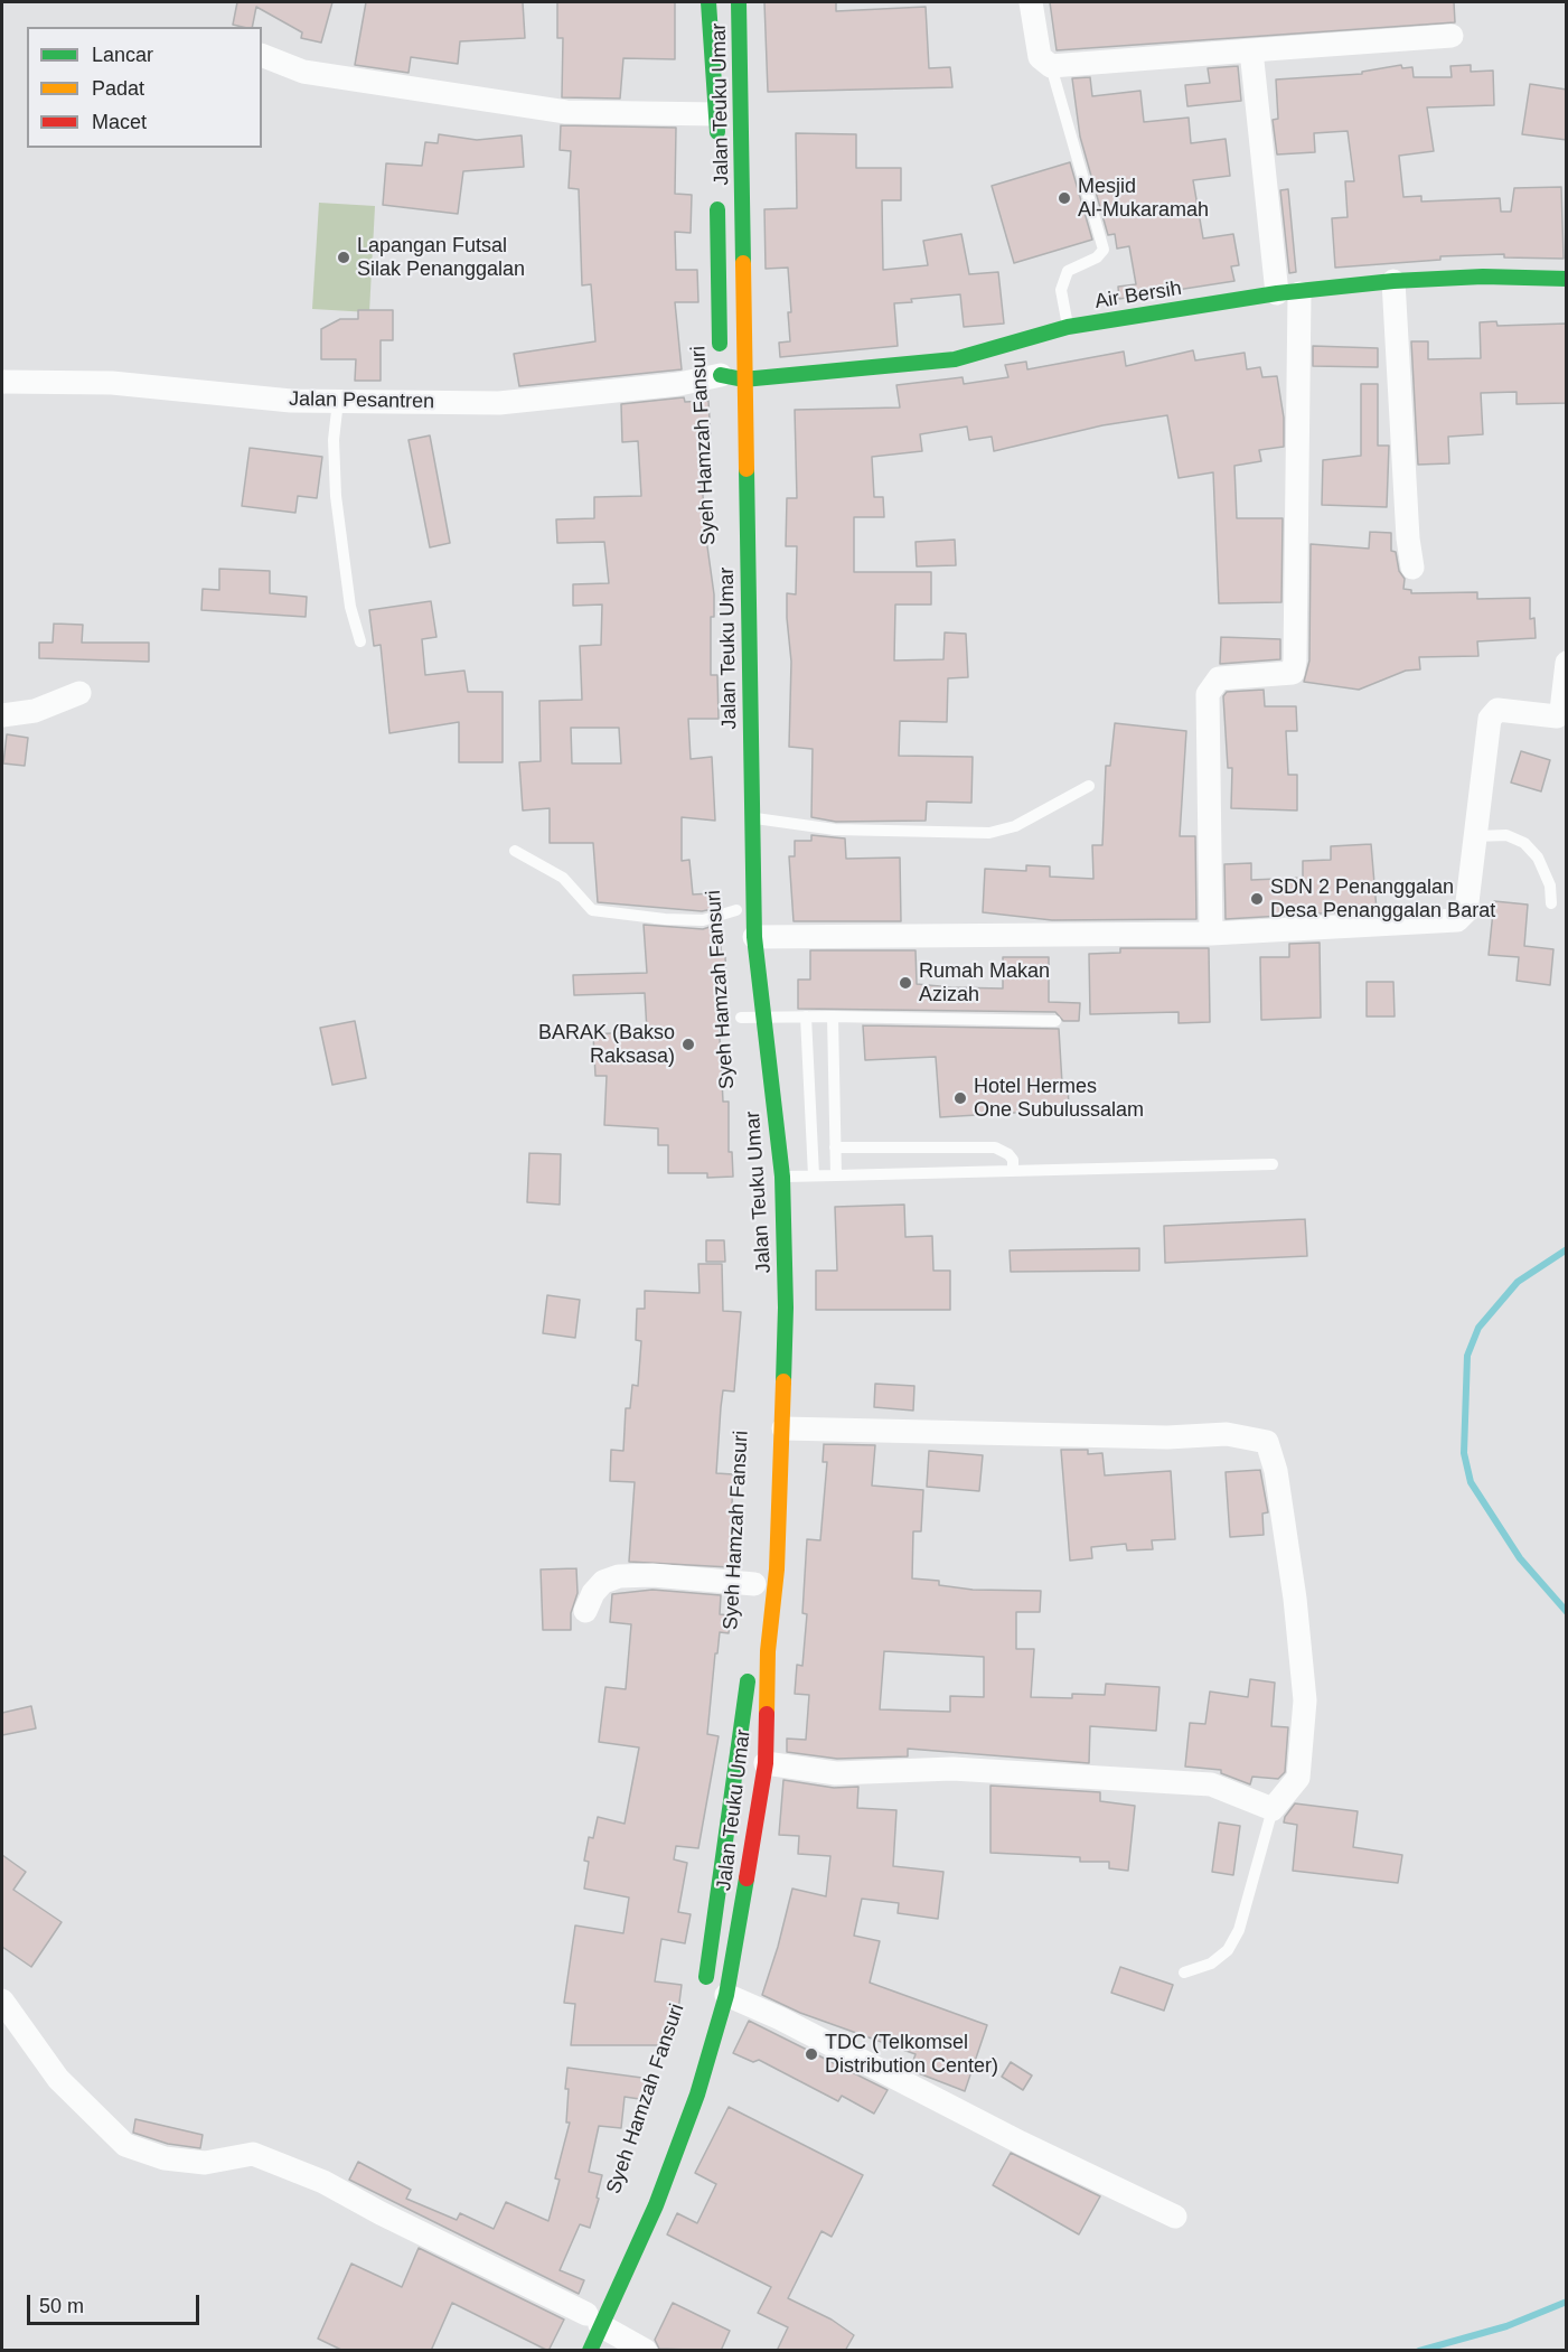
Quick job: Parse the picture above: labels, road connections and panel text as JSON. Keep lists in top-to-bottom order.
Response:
{
  "streets": {
    "main road": ["Jalan Teuku Umar", "Air Bersih", "Syeh Hamzah Fansuri"],
    "street": ["Jalan Pesantren"]
  },
  "crossings": [
    ["Jalan Teuku Umar", "Air Bersih"],
    ["Jalan Teuku Umar", "Jalan Pesantren"],
    ["Jalan Teuku Umar", "Syeh Hamzah Fansuri"],
    ["Air Bersih", "Jalan Pesantren"],
    ["Air Bersih", "Syeh Hamzah Fansuri"],
    ["Jalan Pesantren", "Syeh Hamzah Fansuri"]
  ],
  "places": [
    "Mesjid Al-Mukaramah",
    "Lapangan Futsal Silak Penanggalan",
    "SDN 2 Penanggalan Desa Penanggalan Barat",
    "Rumah Makan Azizah",
    "BARAK (Bakso Raksasa)",
    "Hotel Hermes One Subulussalam",
    "TDC (Telkomsel Distribution Center)"
  ],
  "legend": ["Lancar", "Padat", "Macet"],
  "scale_bar": "50 m"
}
